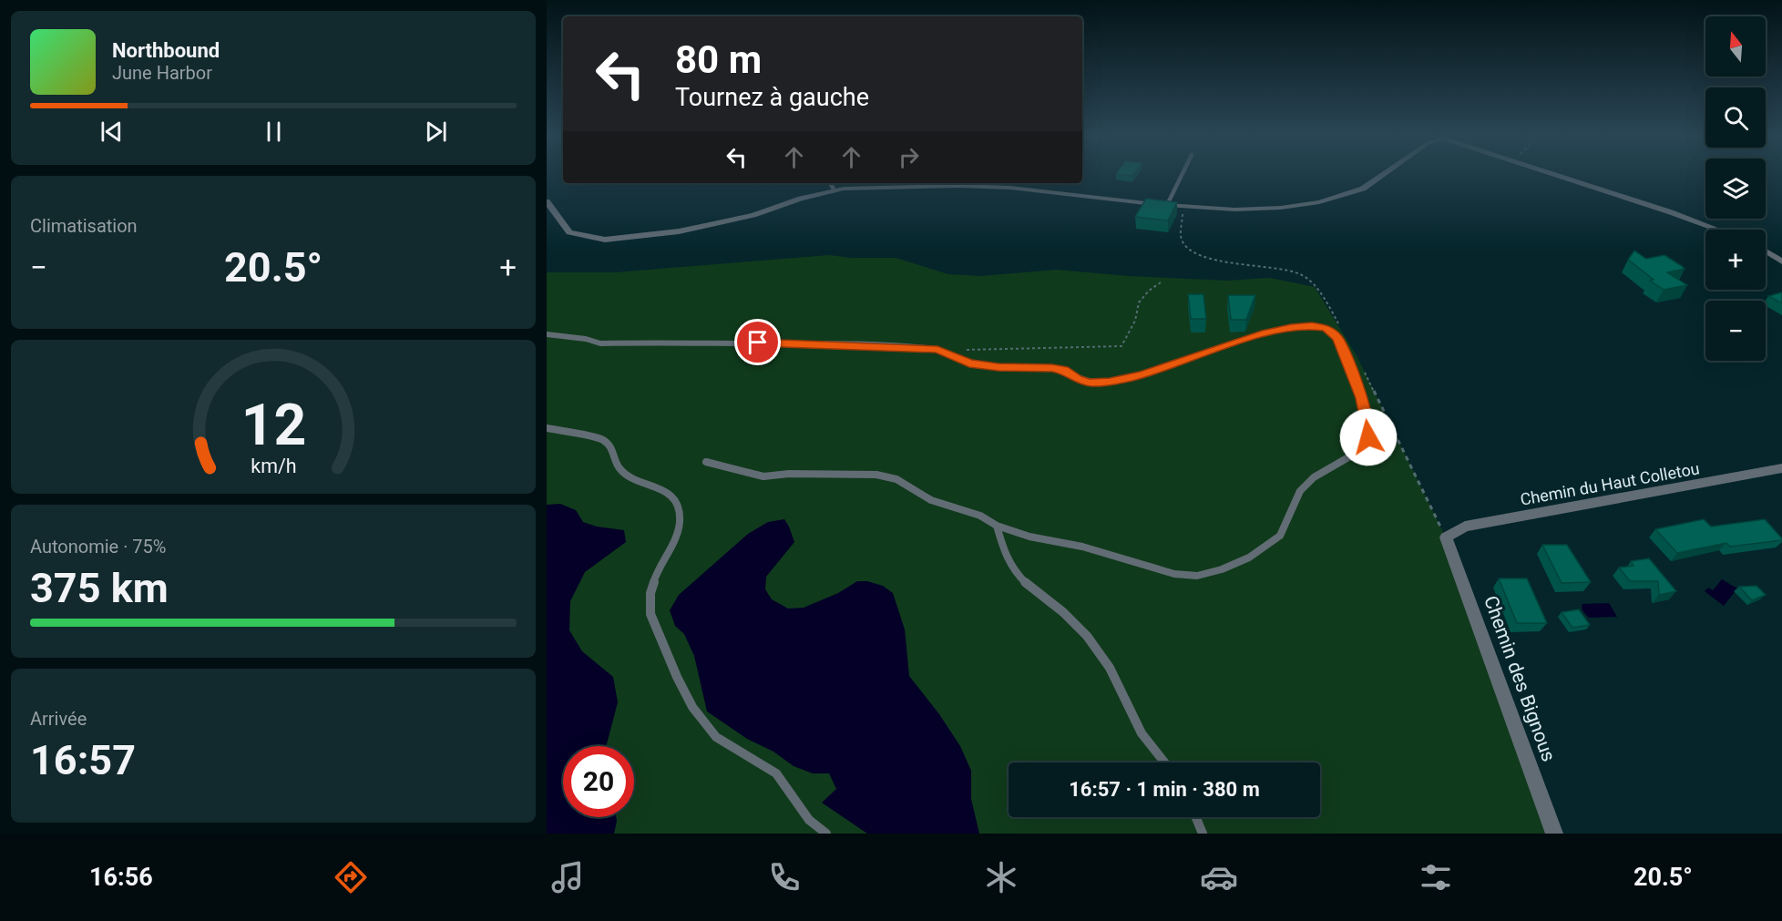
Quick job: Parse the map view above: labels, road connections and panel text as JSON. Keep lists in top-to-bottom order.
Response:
{
  "streets": {
    "street": ["Chemin du Haut Colletou", "Chemin des Bignous"]
  },
  "crossings": [
    ["Chemin du Haut Colletou", "Chemin des Bignous"]
  ],
  "north": "top",
  "page": {
    "map_buttons": ["+", "−"],
    "turn": ["80 m", "Tournez à gauche"],
    "song": ["Northbound", "June Harbor"],
    "tile": [
      "Climatisation",
      ["Autonomie · 75%", "375 km"],
      ["Arrivée", "16:57"]
    ],
    "heat": ["−", "20.5°", "+"],
    "limit": "20",
    "trip": "16:57 · 1 min · 380 m",
    "tabs": ["16:56", "20.5°"],
    "gauge": ["12", "km/h"]
  }
}
